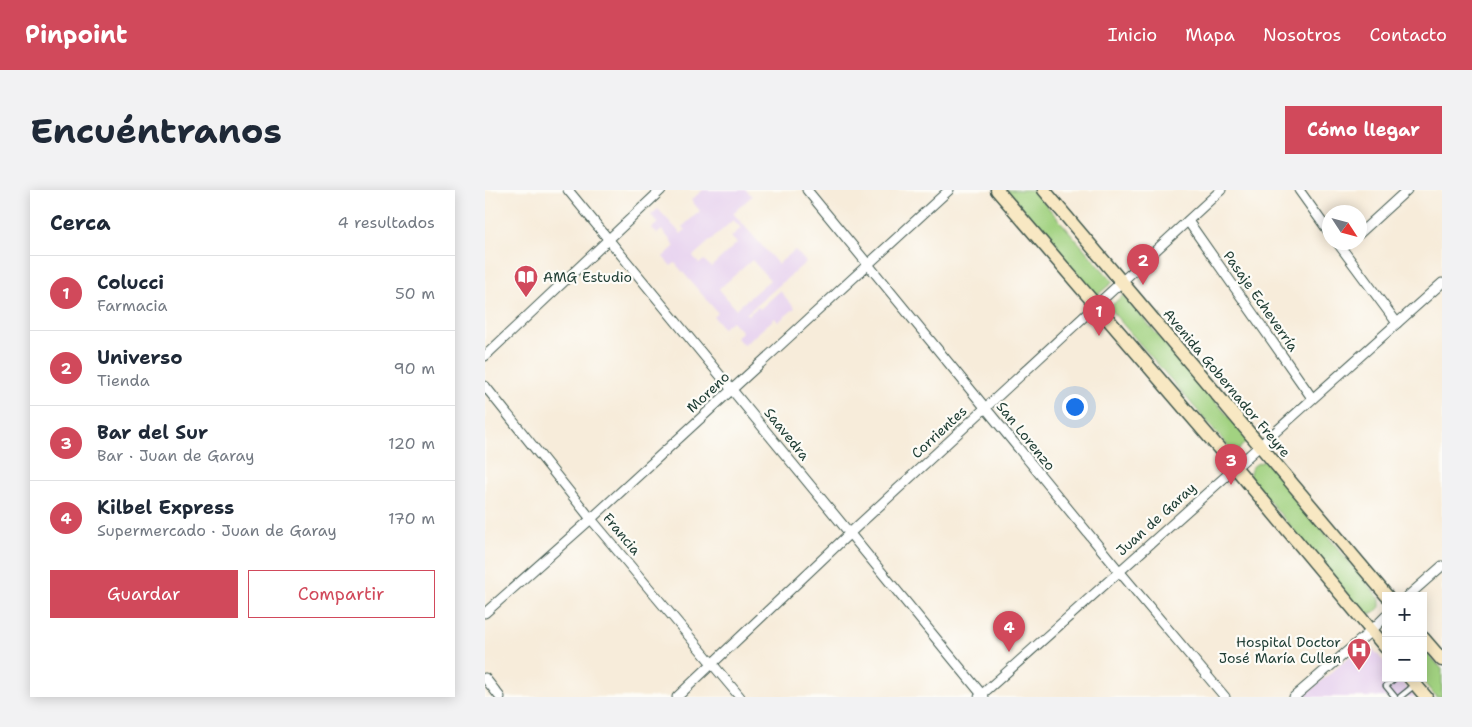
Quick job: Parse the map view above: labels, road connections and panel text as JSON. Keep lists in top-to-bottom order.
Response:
{
  "streets": {
    "main road": ["Avenida Gobernador Freyre"],
    "street": [
      "Pasaje Echeverría",
      "Moreno",
      "Corrientes",
      "Saavedra",
      "San Lorenzo",
      "Juan de Garay",
      "Francia"
    ]
  },
  "crossings": [
    ["Pasaje Echeverría", "Corrientes"],
    ["Pasaje Echeverría", "Juan de Garay"],
    ["Avenida Gobernador Freyre", "Corrientes"],
    ["Avenida Gobernador Freyre", "Juan de Garay"],
    ["Moreno", "Saavedra"],
    ["Moreno", "San Lorenzo"],
    ["Moreno", "Francia"],
    ["Corrientes", "Saavedra"],
    ["Corrientes", "San Lorenzo"],
    ["Corrientes", "Francia"],
    ["Saavedra", "Juan de Garay"],
    ["San Lorenzo", "Juan de Garay"]
  ],
  "places": {
    "library": ["AMG Estudio"],
    "hospital": ["Hospital Doctor José María Cullen"]
  },
  "north": "bottom right",
  "page": {
    "header": "Pinpoint",
    "nav": [
      "Inicio",
      "Mapa",
      "Nosotros",
      "Contacto"
    ],
    "buttons": [
      "Cómo llegar",
      ["Guardar", "Compartir"]
    ],
    "title": "Encuéntranos",
    "heading": ["Cerca", "4 resultados"],
    "pins": [
      "2",
      "1",
      "3",
      "4"
    ],
    "list": [
      {
        "mark": "1",
        "name": "Colucci",
        "note": "Farmacia",
        "value": "50 m"
      },
      {
        "mark": "2",
        "name": "Universo",
        "note": "Tienda",
        "value": "90 m"
      },
      {
        "mark": "3",
        "name": "Bar del Sur",
        "note": "Bar · Juan de Garay",
        "value": "120 m"
      },
      {
        "mark": "4",
        "name": "Kilbel Express",
        "note": "Supermercado · Juan de Garay",
        "value": "170 m"
      }
    ],
    "map_buttons": ["+", "−"]
  }
}
